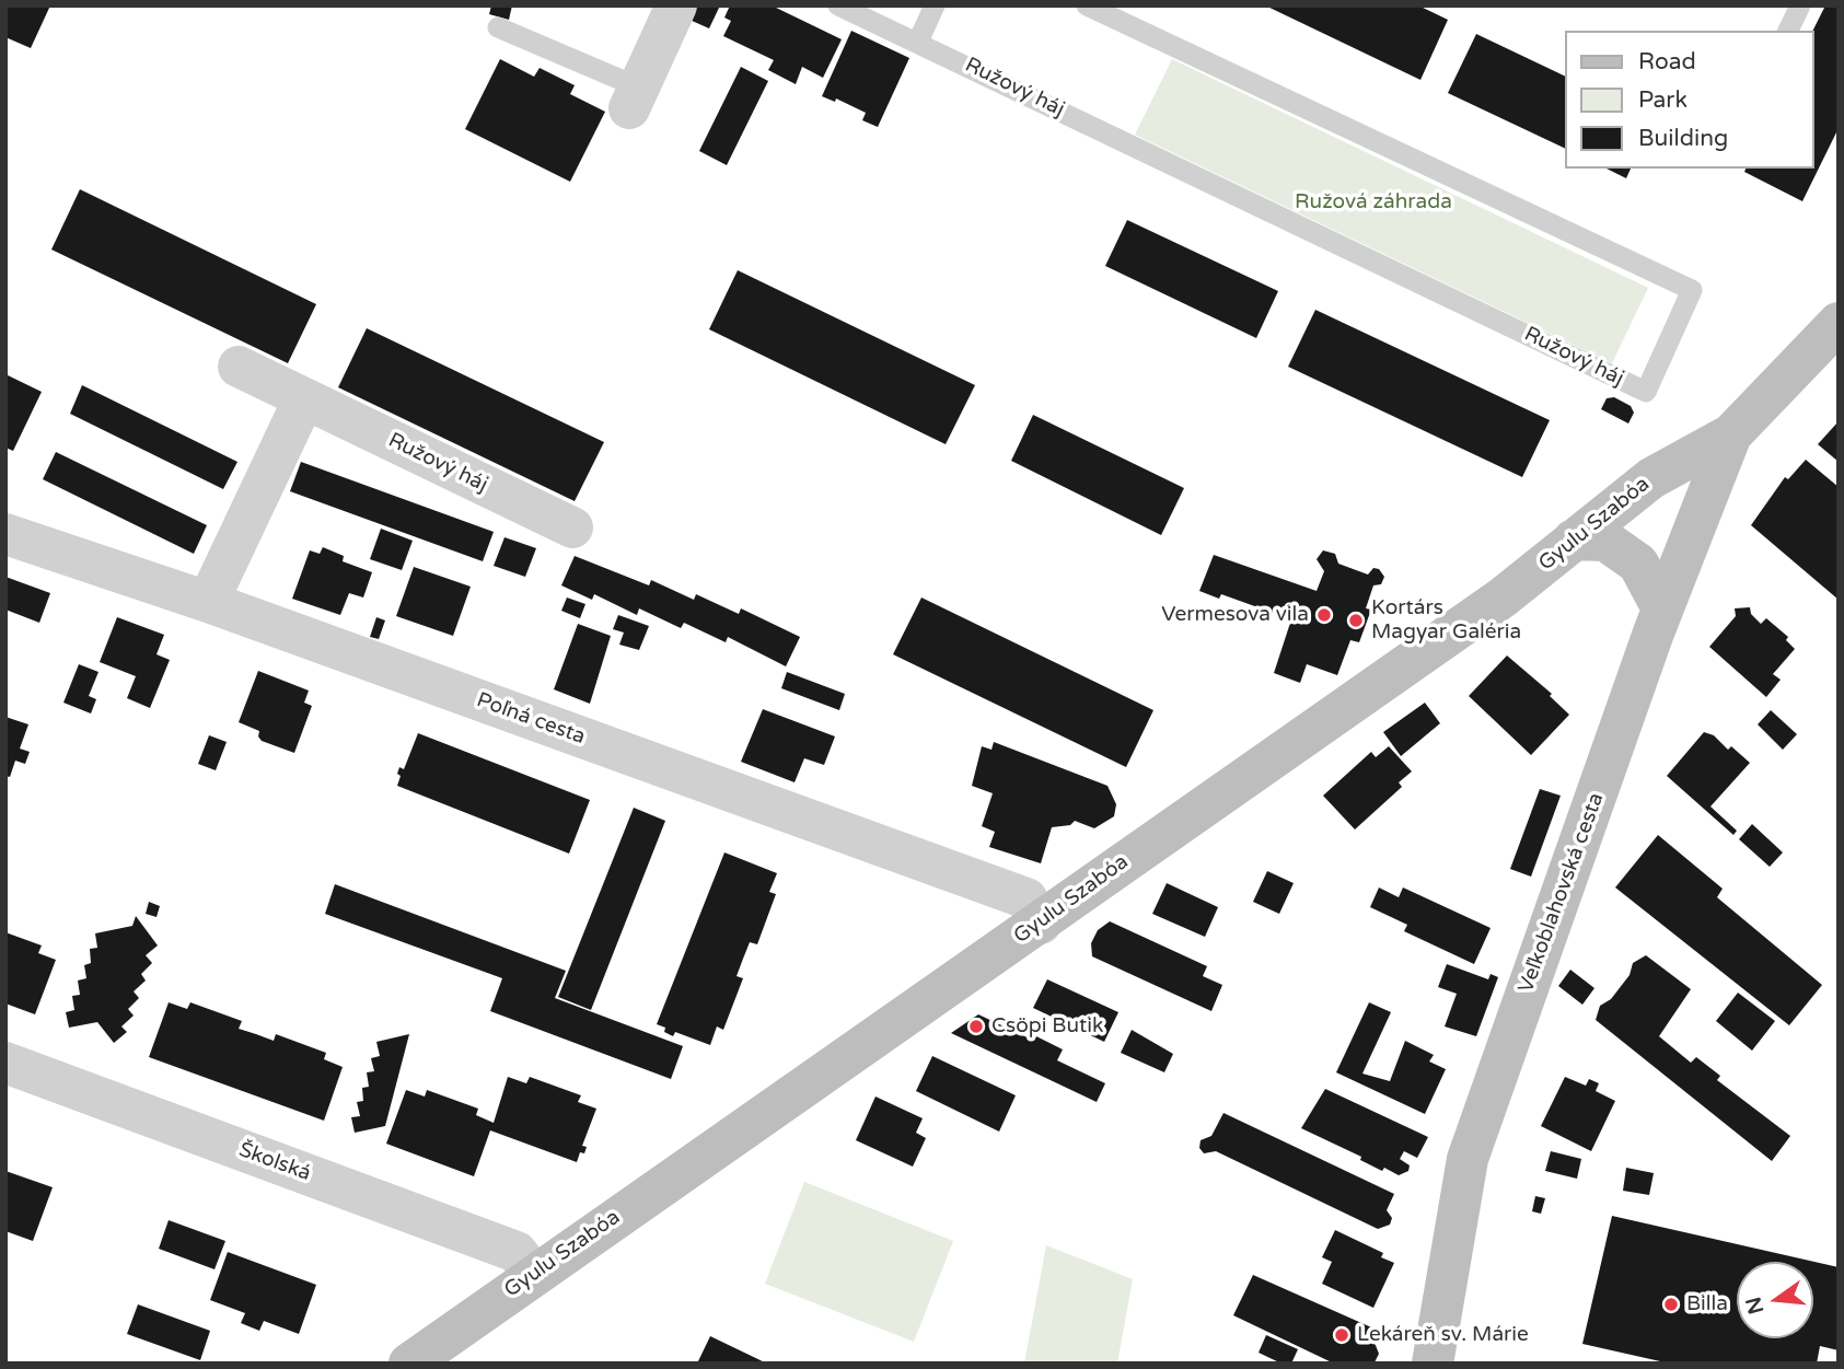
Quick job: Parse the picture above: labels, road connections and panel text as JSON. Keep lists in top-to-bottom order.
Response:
{
  "streets": {
    "street": [
      "Ružový háj",
      "Gyulu Szabóa",
      "Poľná cesta",
      "Veľkoblahovská cesta",
      "Školská"
    ]
  },
  "crossings": [
    ["Gyulu Szabóa", "Poľná cesta"],
    ["Gyulu Szabóa", "Veľkoblahovská cesta"],
    ["Gyulu Szabóa", "Školská"]
  ],
  "parks": ["Ružová záhrada"],
  "places": [
    "Vermesova vila",
    "Kortárs Magyar Galéria",
    "Csöpi Butik",
    "Billa",
    "Lekáreň sv. Márie"
  ],
  "legend": ["Road", "Park", "Building"],
  "north": "left"
}
